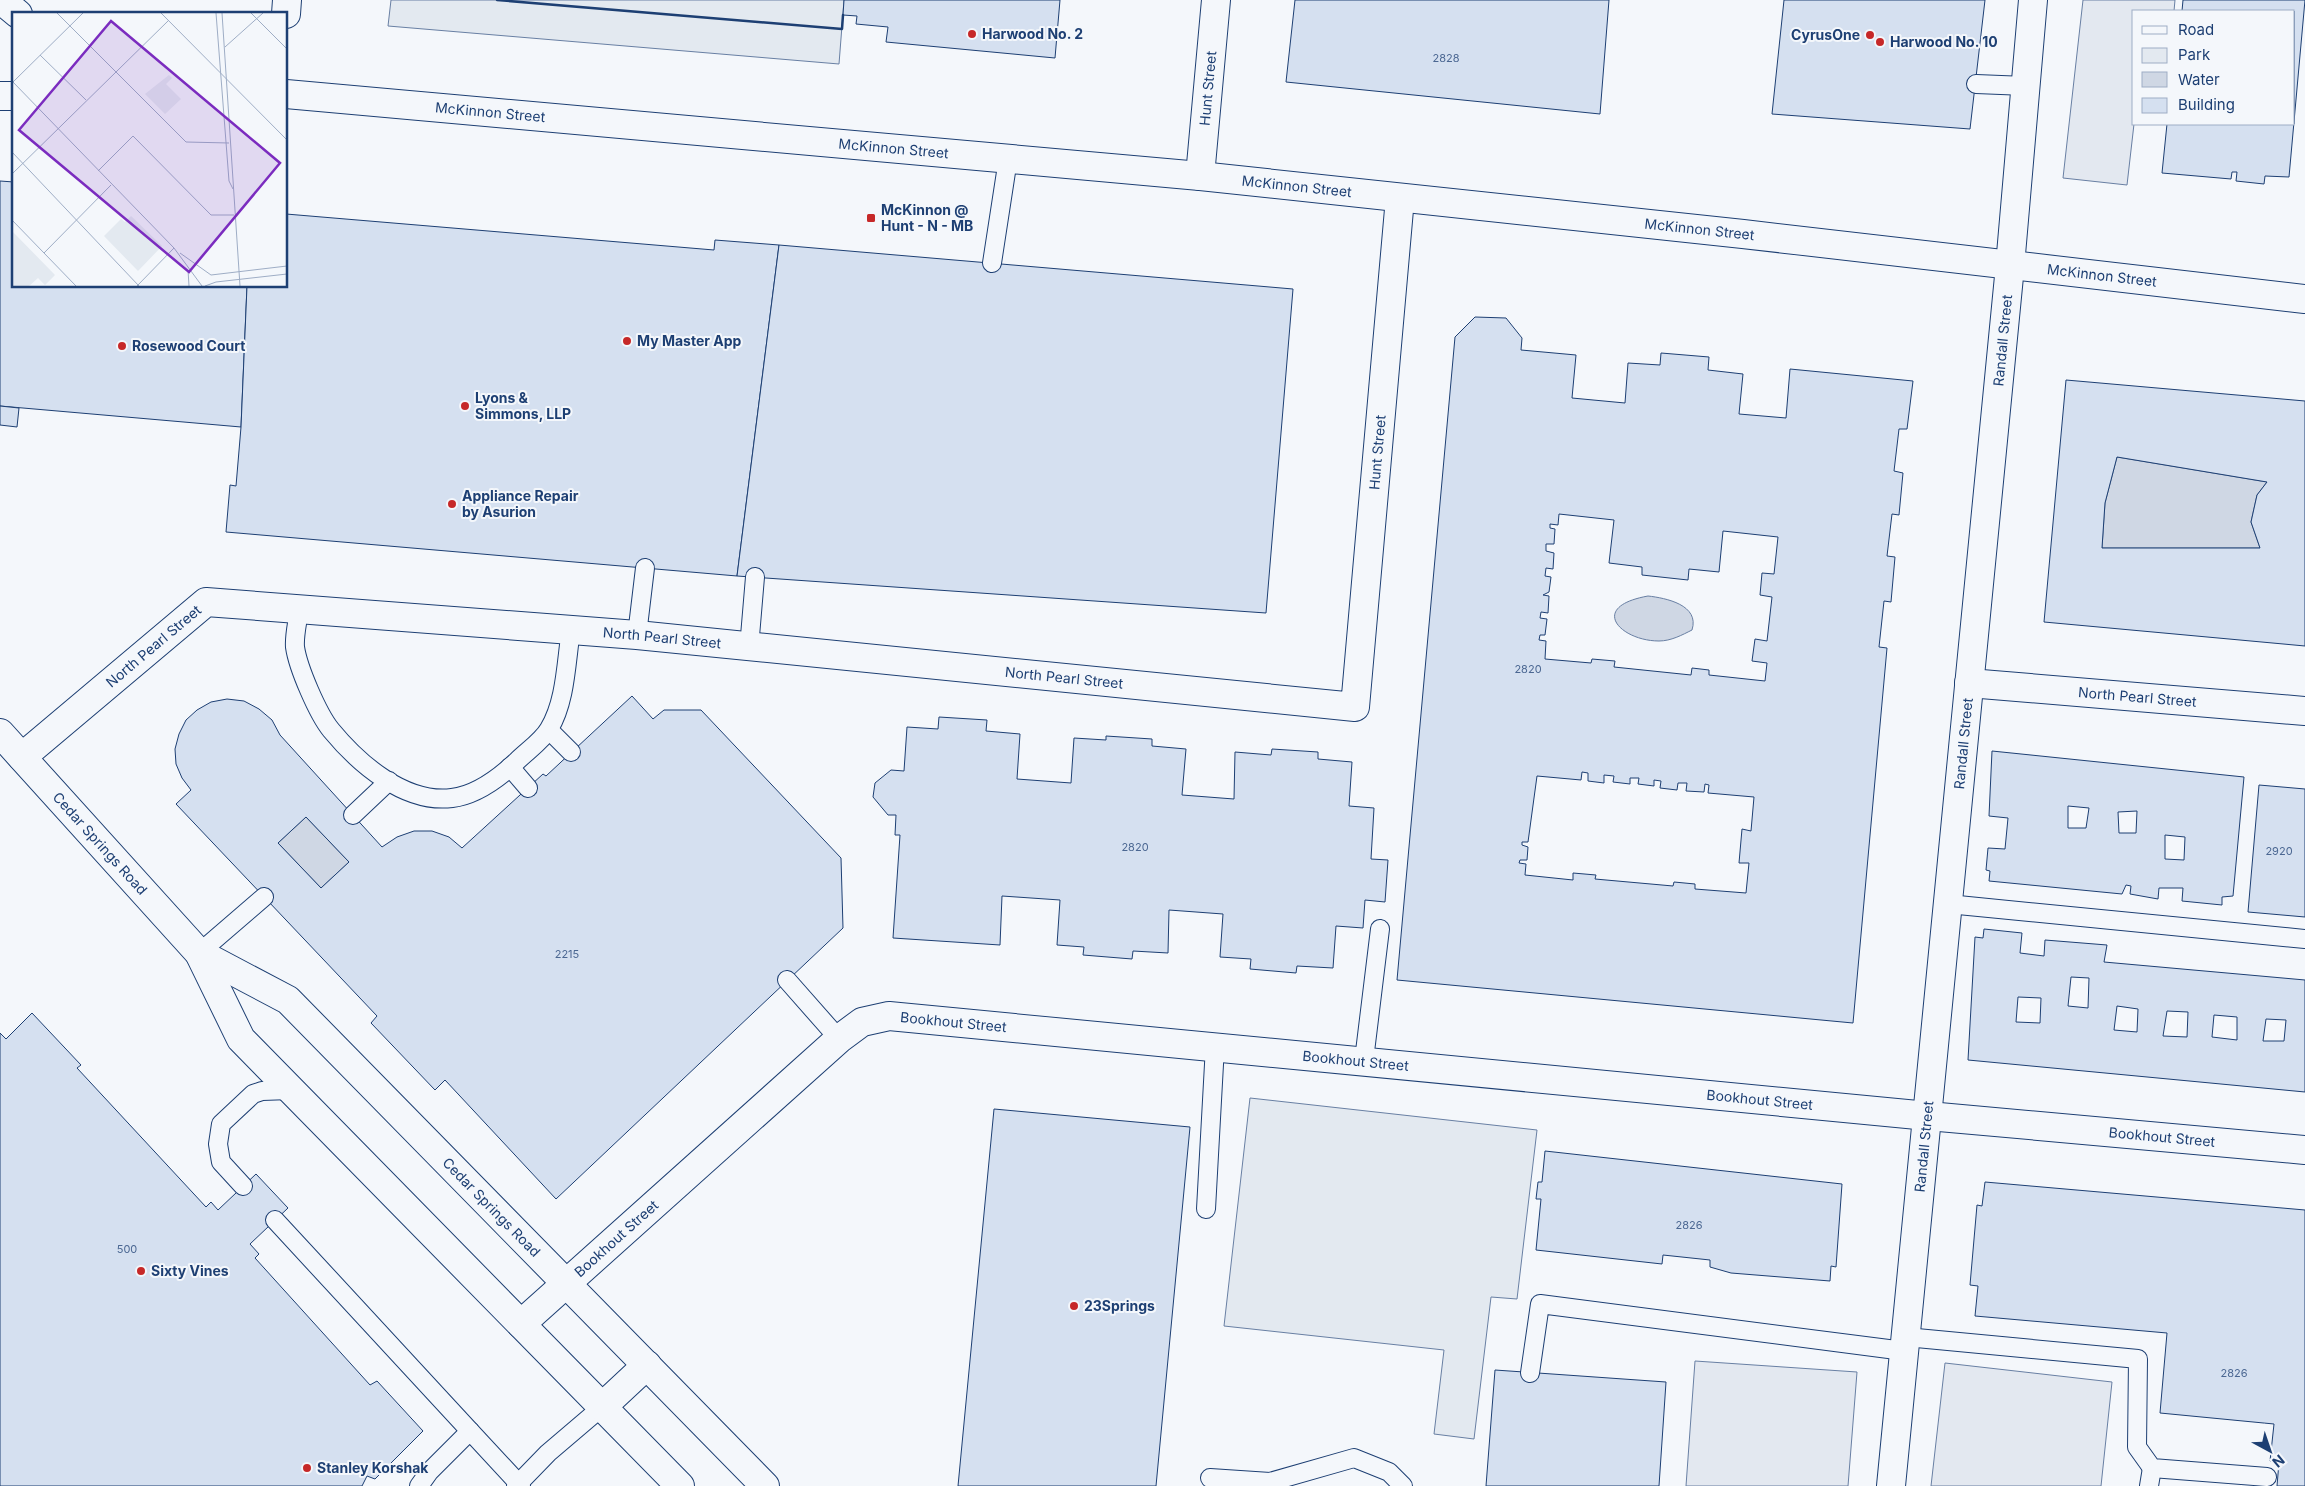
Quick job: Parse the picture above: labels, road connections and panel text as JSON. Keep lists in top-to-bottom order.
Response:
{
  "streets": {
    "street": [
      "Hunt Street",
      "McKinnon Street",
      "Randall Street",
      "North Pearl Street",
      "Cedar Springs Road",
      "Bookhout Street"
    ]
  },
  "crossings": [
    ["Hunt Street", "McKinnon Street"],
    ["Hunt Street", "North Pearl Street"],
    ["McKinnon Street", "Randall Street"],
    ["Randall Street", "North Pearl Street"],
    ["Randall Street", "Bookhout Street"],
    ["North Pearl Street", "Cedar Springs Road"],
    ["Cedar Springs Road", "Bookhout Street"]
  ],
  "places": {
    "other": [
      "Harwood No. 2",
      "CyrusOne",
      "Harwood No. 10",
      "My Master App",
      "Rosewood Court",
      "Lyons & Simmons, LLP",
      "Appliance Repair by Asurion",
      "Sixty Vines",
      "23Springs",
      "Stanley Korshak"
    ],
    "transit": ["McKinnon @ Hunt - N - MB"]
  },
  "house_numbers": [
    "2828",
    "2820",
    "2820",
    "2920",
    "2215",
    "2826",
    "500",
    "2826"
  ],
  "legend": [
    "Road",
    "Park",
    "Water",
    "Building"
  ],
  "north": "bottom right"
}
